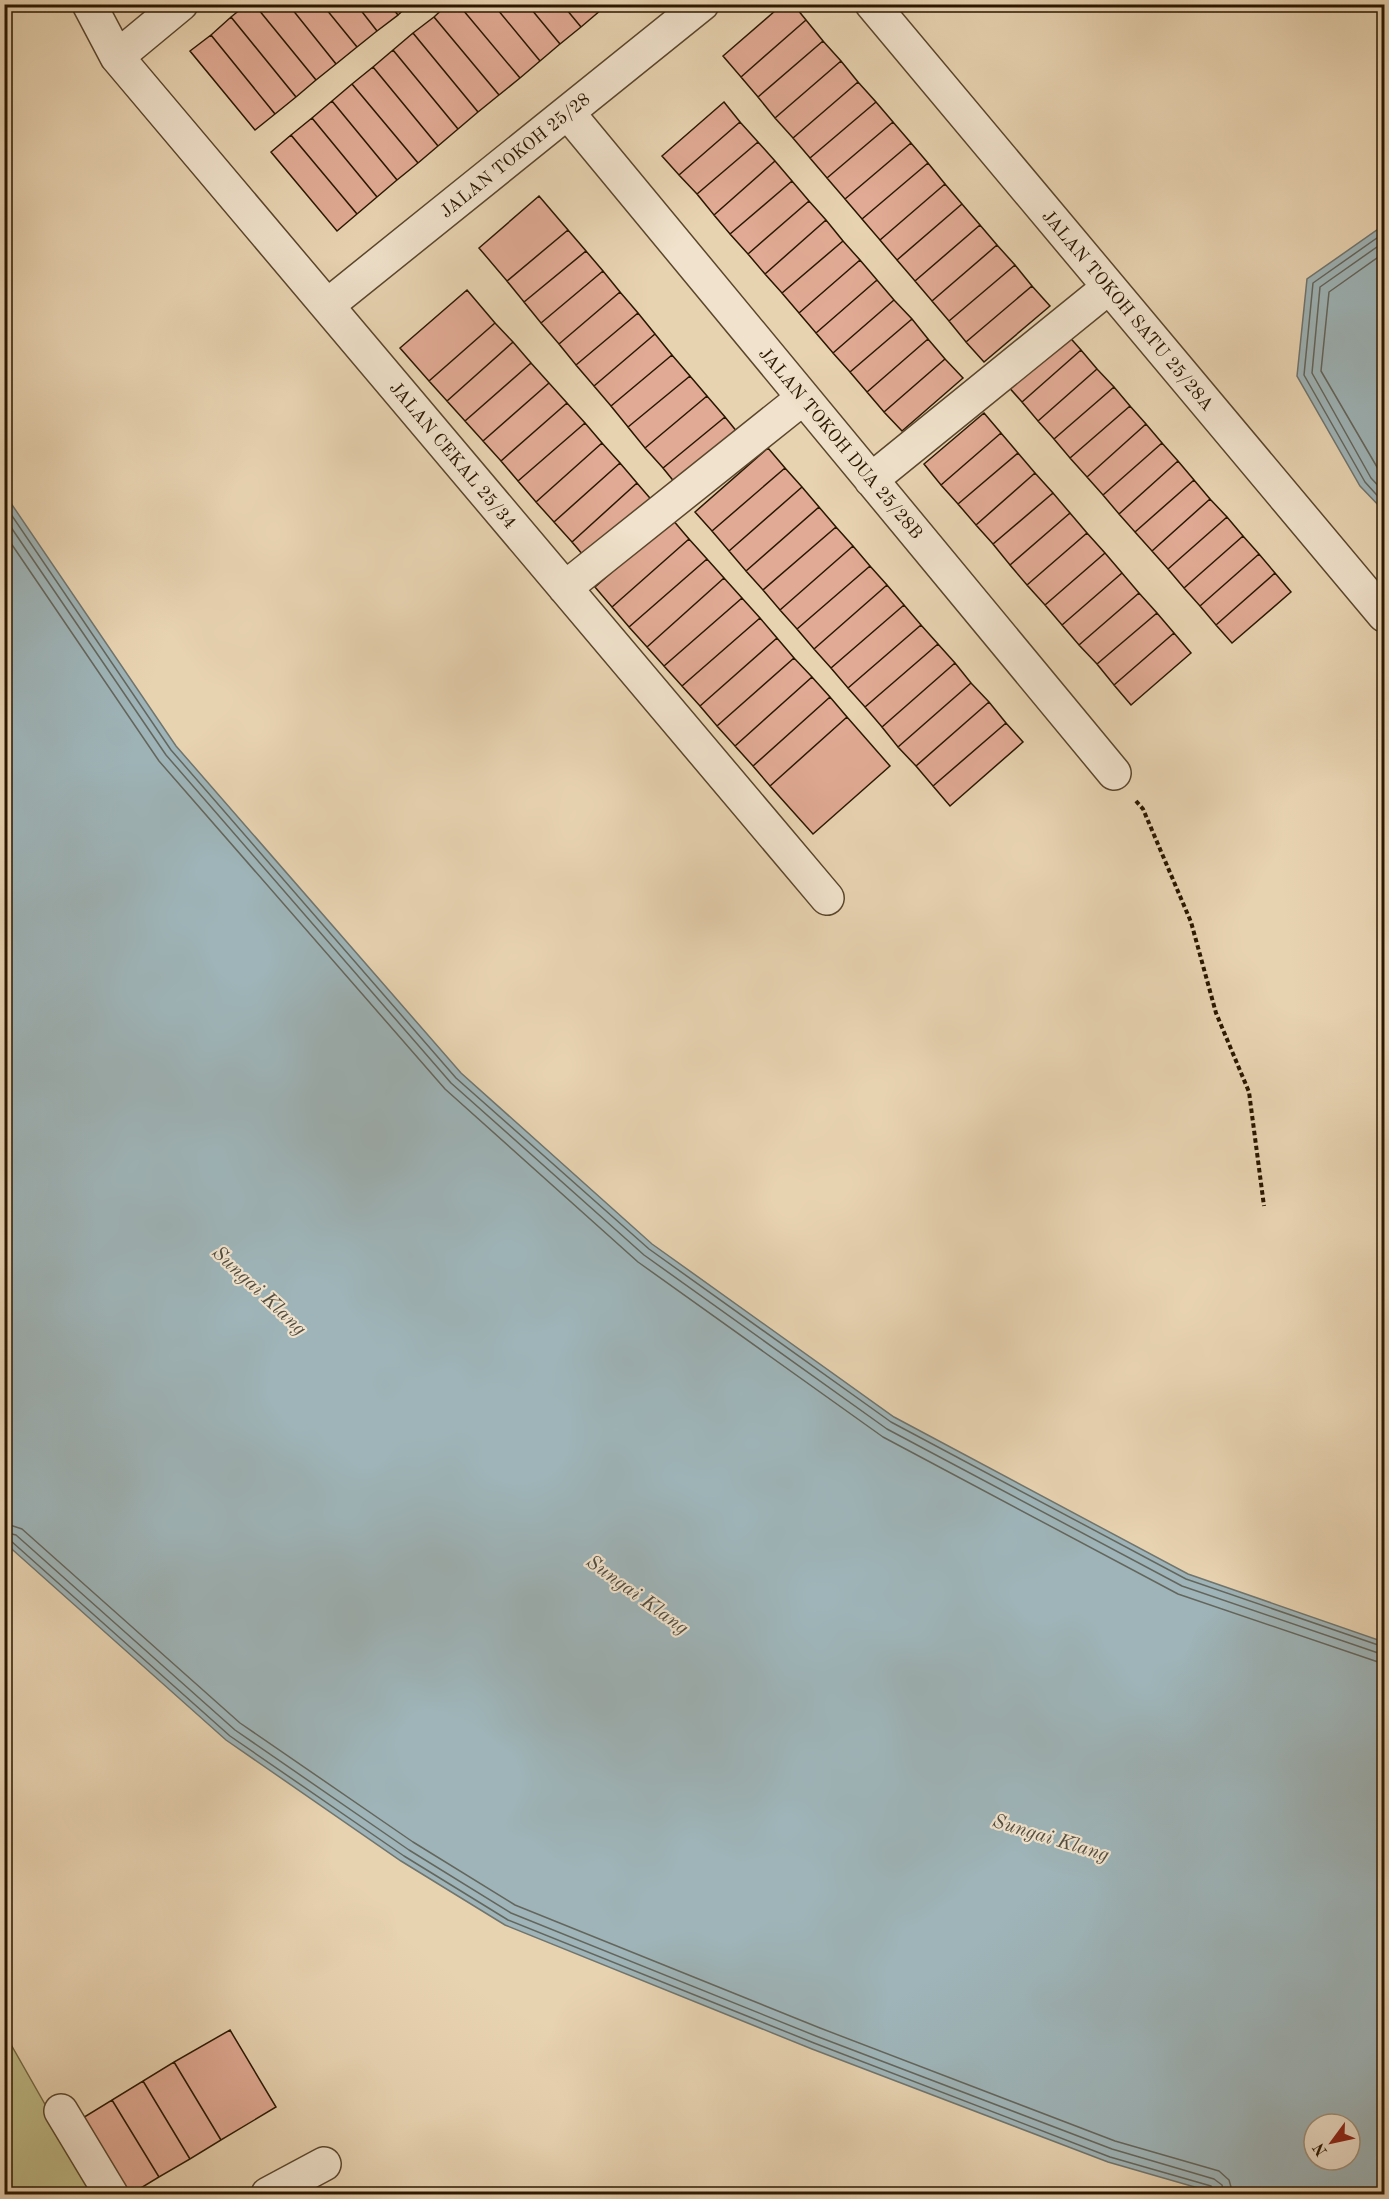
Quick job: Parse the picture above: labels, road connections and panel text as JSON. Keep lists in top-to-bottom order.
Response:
{
  "streets": {
    "street": [
      "JALAN TOKOH 25/28",
      "JALAN TOKOH SATU 25/28A",
      "JALAN TOKOH DUA 25/28B",
      "JALAN CEKAL 25/34"
    ]
  },
  "crossings": [
    ["JALAN TOKOH 25/28", "JALAN TOKOH DUA 25/28B"],
    ["JALAN TOKOH 25/28", "JALAN CEKAL 25/34"]
  ],
  "water": ["Sungai Klang"],
  "north": "bottom left"
}
